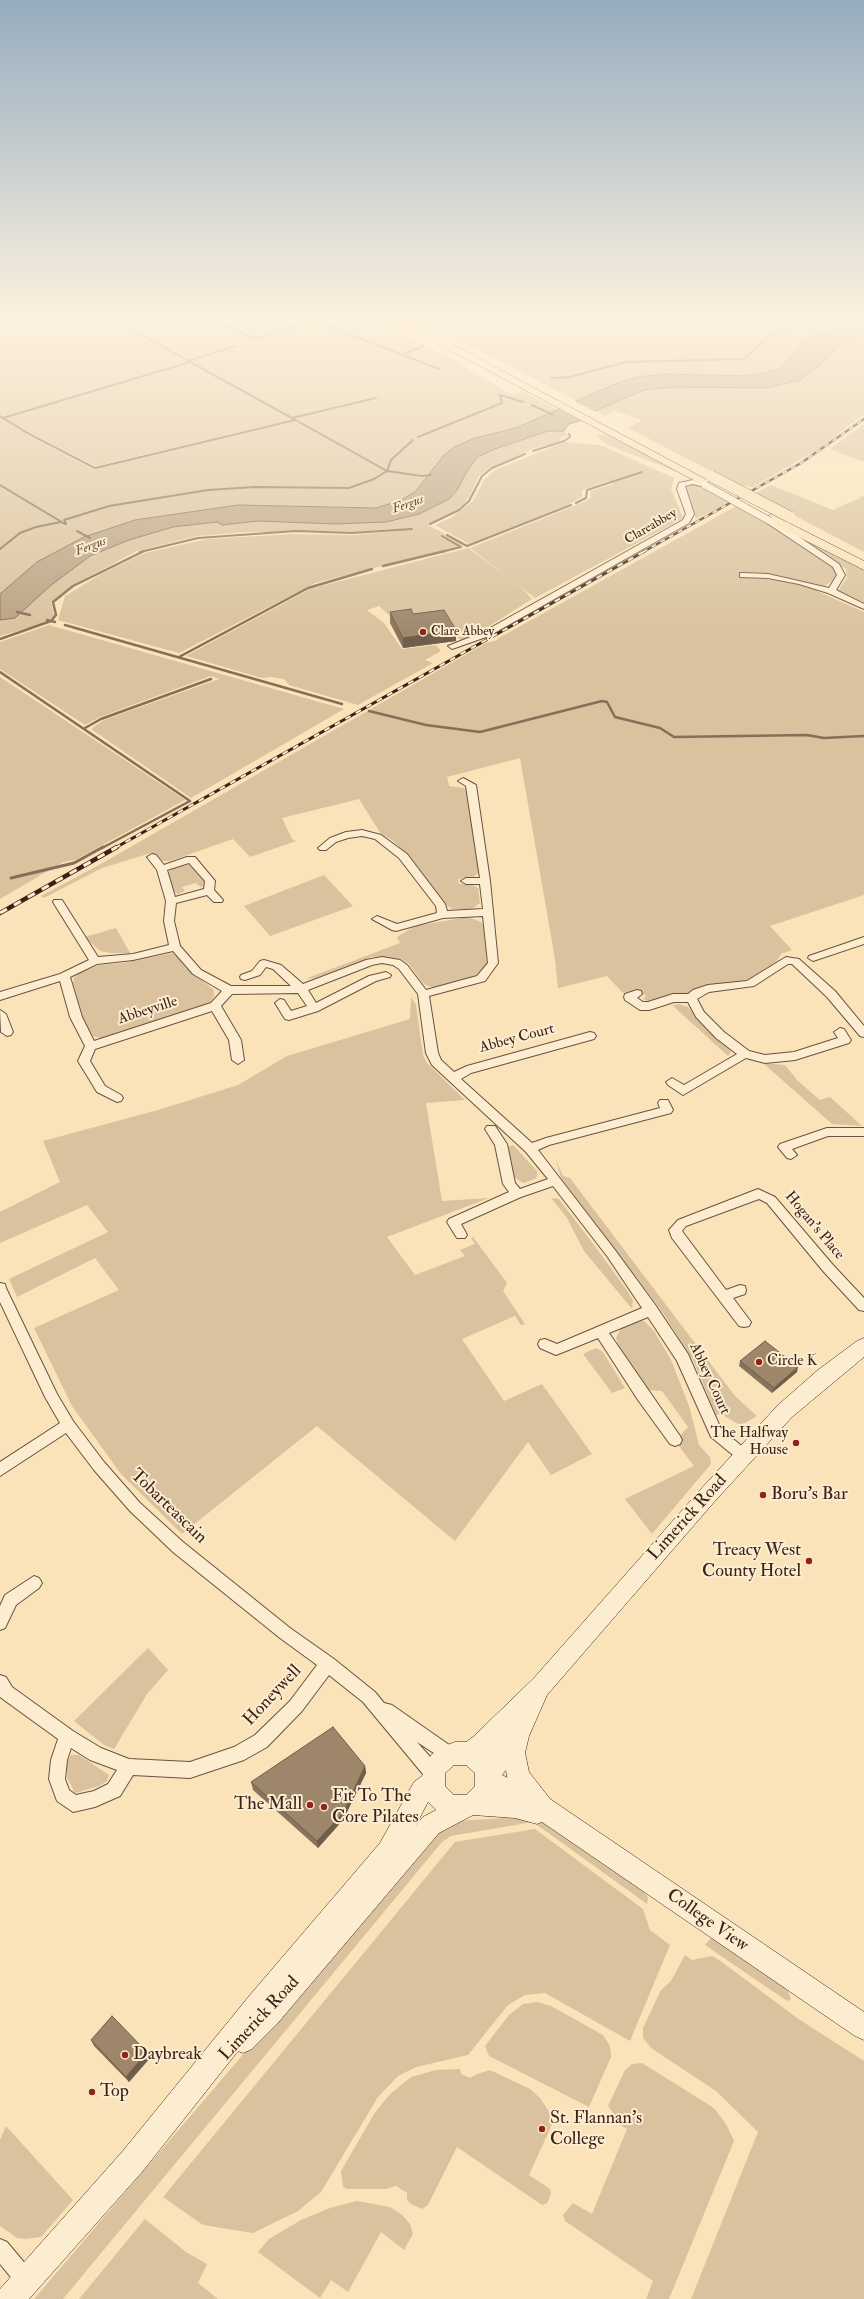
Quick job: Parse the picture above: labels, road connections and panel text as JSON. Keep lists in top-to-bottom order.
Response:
{
  "streets": {
    "main road": ["Limerick Road", "College View"],
    "street": [
      "Clareabbey",
      "Abbeyville",
      "Abbey Court",
      "Hogan's Place",
      "Tobarteascain",
      "Honeywell"
    ]
  },
  "crossings": [
    ["Abbey Court", "Limerick Road"],
    ["Tobarteascain", "Limerick Road"],
    ["Tobarteascain", "Honeywell"],
    ["Tobarteascain", "College View"],
    ["Limerick Road", "College View"]
  ],
  "water": ["Fergus"],
  "places": [
    "Clare Abbey",
    "Circle K",
    "The Halfway House",
    "Boru's Bar",
    "Treacy West County Hotel",
    "The Mall",
    "Fit To The Core Pilates",
    "Daybreak",
    "Top",
    "St. Flannan's College"
  ]
}
